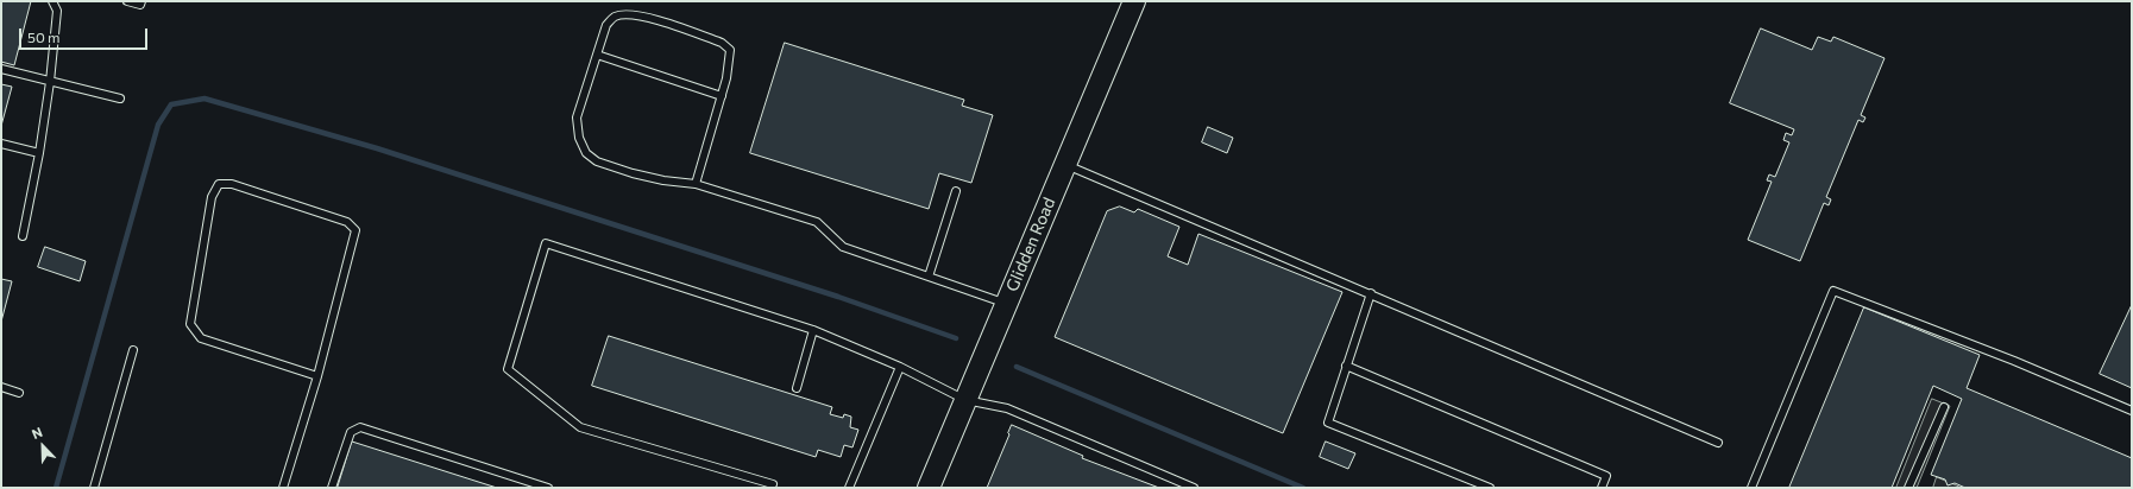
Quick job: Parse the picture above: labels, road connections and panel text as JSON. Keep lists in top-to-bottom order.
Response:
{
  "streets": {
    "street": ["Glidden Road"]
  },
  "scale_bar": "50 m",
  "north": "top left"
}
